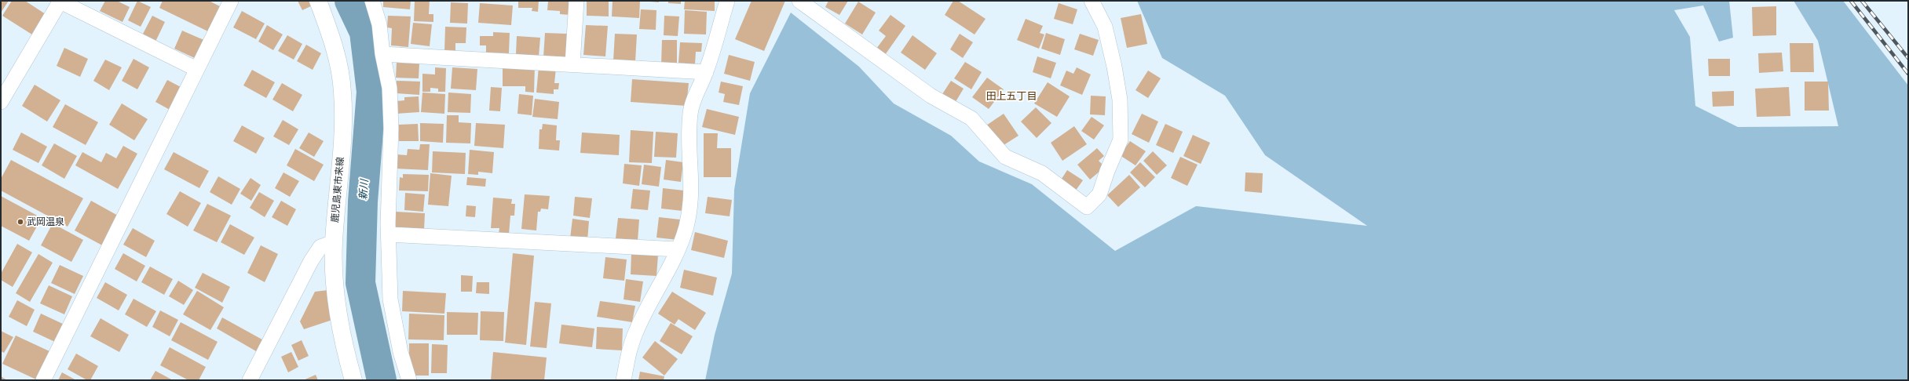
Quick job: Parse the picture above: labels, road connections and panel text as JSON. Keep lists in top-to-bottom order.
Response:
{
  "streets": {
    "main road": ["鹿児島東市来線"]
  },
  "districts": ["田上五丁目"],
  "water": ["新川"],
  "places": ["武岡温泉"]
}
